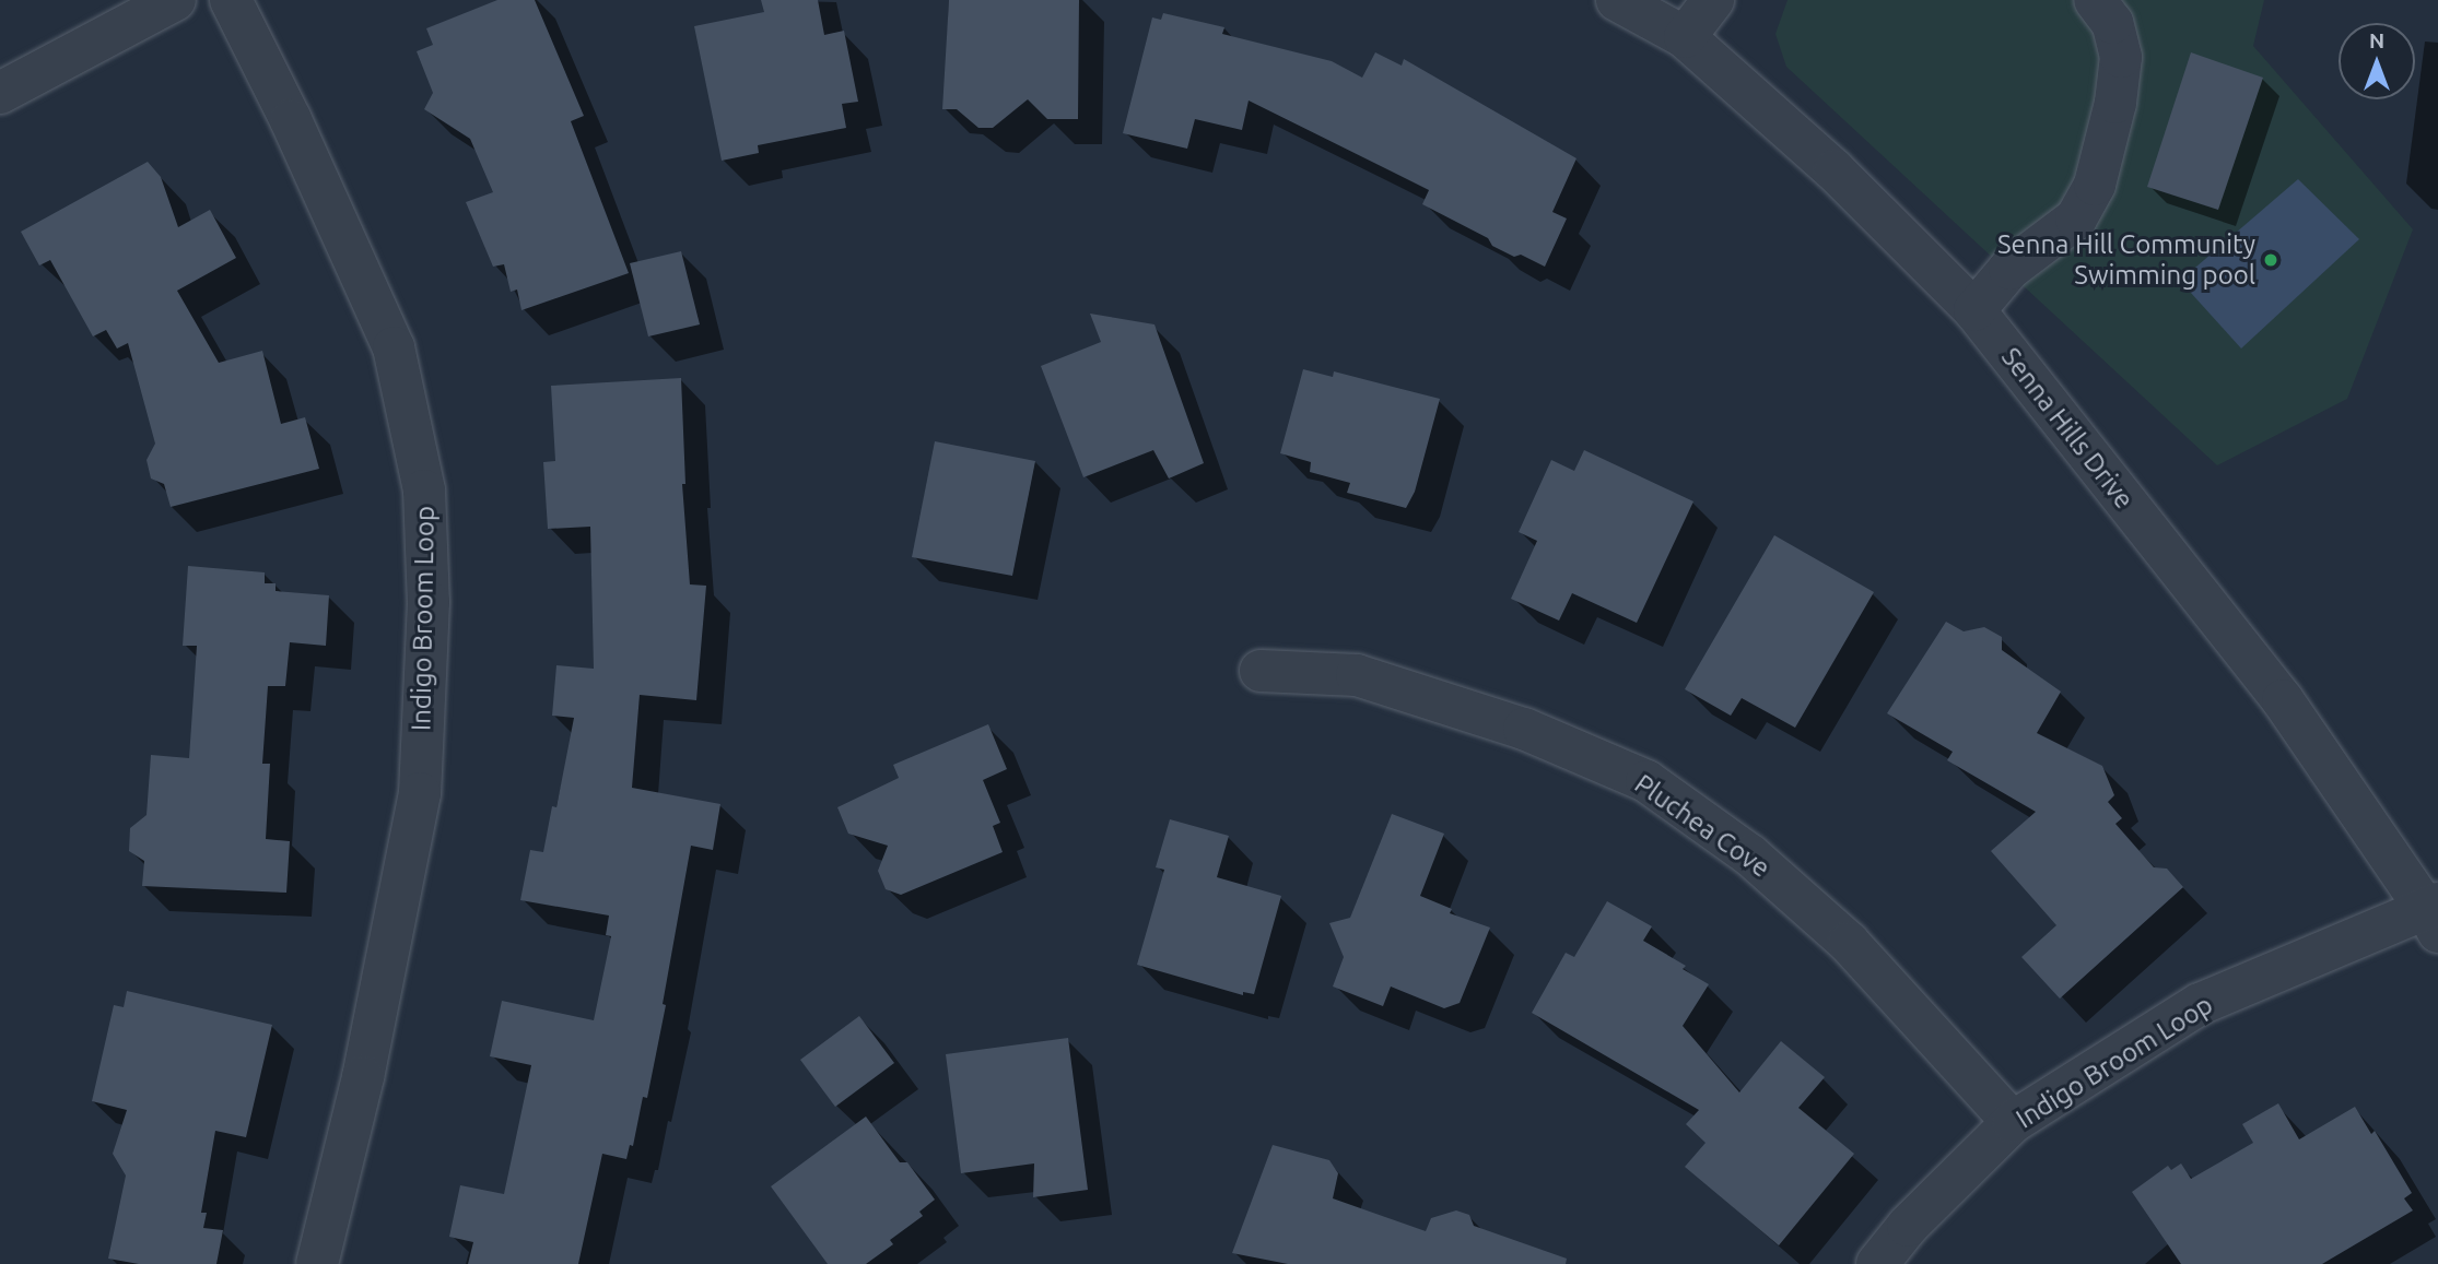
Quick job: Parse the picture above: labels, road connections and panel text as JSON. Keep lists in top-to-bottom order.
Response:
{
  "streets": {
    "street": ["Senna Hills Drive", "Indigo Broom Loop", "Pluchea Cove"]
  },
  "crossings": [
    ["Senna Hills Drive", "Indigo Broom Loop"],
    ["Indigo Broom Loop", "Pluchea Cove"]
  ],
  "places": ["Senna Hill Community Swimming pool"],
  "north": "top"
}
